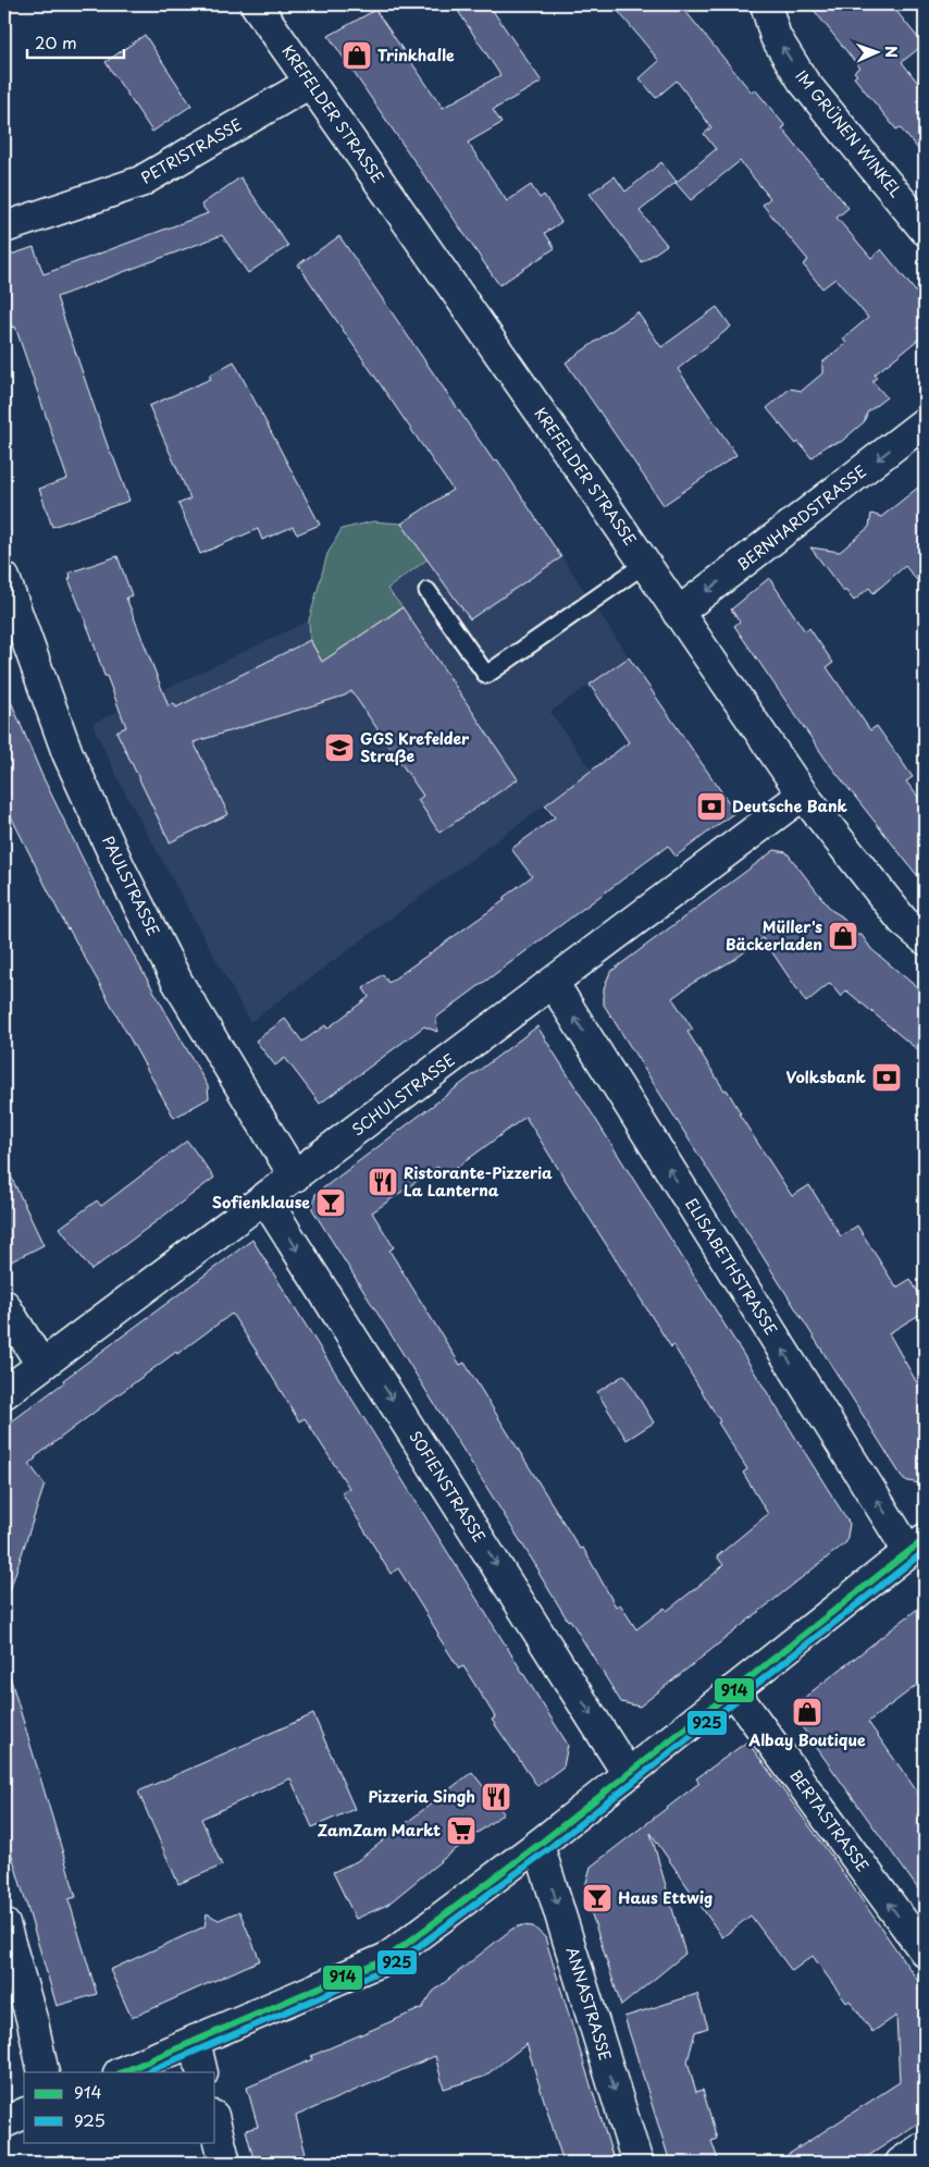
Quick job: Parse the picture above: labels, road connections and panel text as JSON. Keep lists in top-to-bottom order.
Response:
{
  "streets": {
    "street": [
      "KREFELDER STRASSE",
      "IM GRÜNEN WINKEL",
      "PETRISTRASSE",
      "BERNHARDSTRASSE",
      "PAULSTRASSE",
      "SCHULSTRASSE",
      "ELISABETHSTRASSE",
      "SOFIENSTRASSE",
      "BERTASTRASSE",
      "ANNASTRASSE"
    ]
  },
  "crossings": [
    ["KREFELDER STRASSE", "PETRISTRASSE"],
    ["KREFELDER STRASSE", "BERNHARDSTRASSE"],
    ["KREFELDER STRASSE", "SCHULSTRASSE"],
    ["PAULSTRASSE", "SCHULSTRASSE"],
    ["SCHULSTRASSE", "ELISABETHSTRASSE"],
    ["SCHULSTRASSE", "SOFIENSTRASSE"]
  ],
  "one_way": [
    "IM GRÜNEN WINKEL",
    "BERNHARDSTRASSE",
    "ELISABETHSTRASSE",
    "SOFIENSTRASSE",
    "BERTASTRASSE",
    "ANNASTRASSE"
  ],
  "places": {
    "shop": ["Trinkhalle", "Müller's Bäckerladen", "Albay Boutique"],
    "school or university": ["GGS Krefelder Straße"],
    "bank": ["Deutsche Bank", "Volksbank"],
    "restaurant": ["Ristorante-Pizzeria La Lanterna", "Pizzeria Singh"],
    "bar": ["Sofienklause", "Haus Ettwig"],
    "supermarket": ["ZamZam Markt"]
  },
  "lines": ["transit line 914", "transit line 925"],
  "legend": ["914", "925"],
  "scale_bar": "20 m",
  "north": "right"
}
